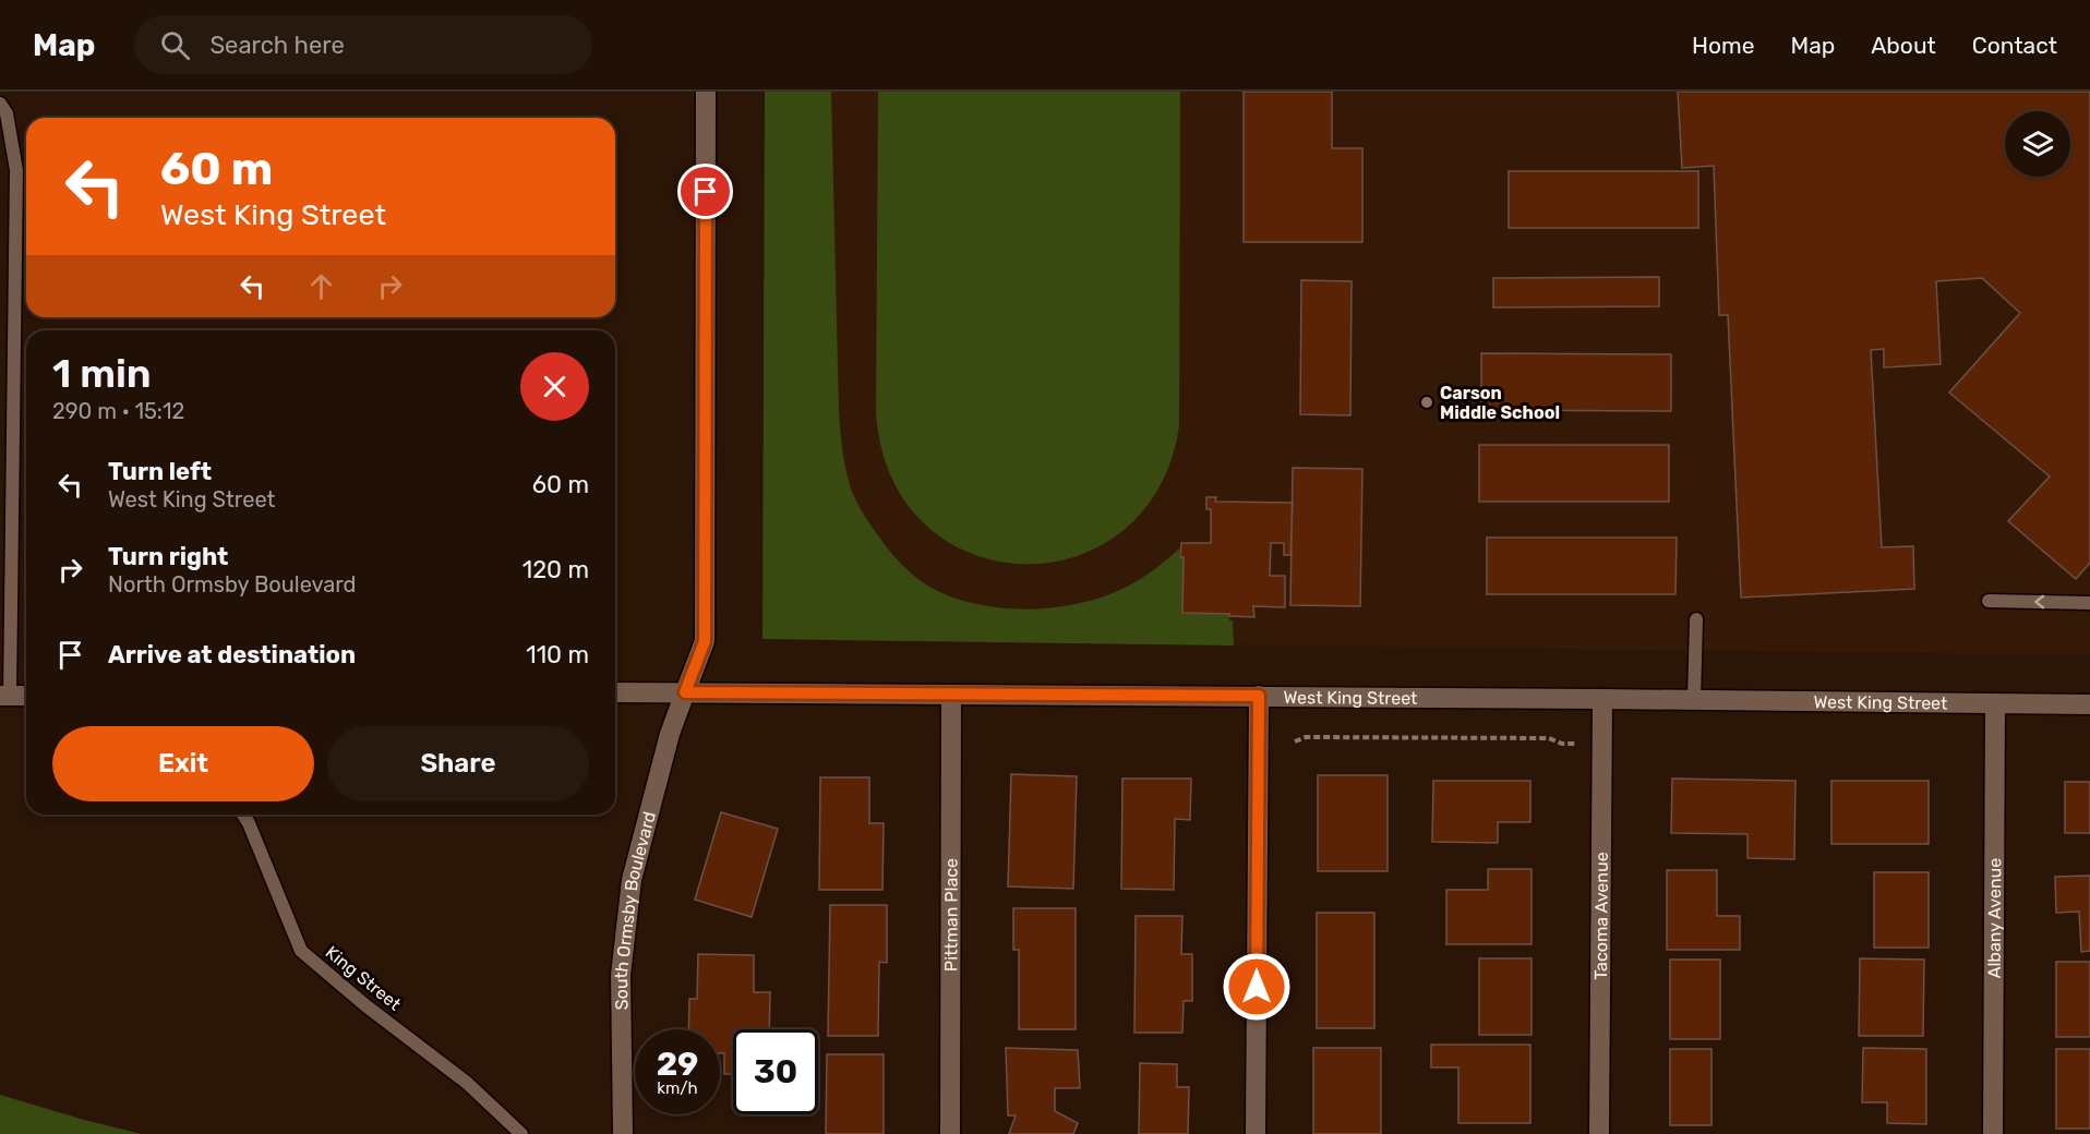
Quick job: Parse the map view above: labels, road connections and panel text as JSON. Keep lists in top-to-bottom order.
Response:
{
  "streets": {
    "street": [
      "West King Street",
      "South Ormsby Boulevard",
      "Pittman Place",
      "Tacoma Avenue",
      "Albany Avenue"
    ],
    "lane": ["King Street"]
  },
  "crossings": [
    ["West King Street", "South Ormsby Boulevard"],
    ["West King Street", "Pittman Place"],
    ["West King Street", "Tacoma Avenue"],
    ["West King Street", "Albany Avenue"]
  ],
  "places": ["Carson Middle School"],
  "page": {
    "header": "Map",
    "search": "Search here",
    "nav": [
      "Home",
      "Map",
      "About",
      "Contact"
    ],
    "turn": ["60 m", "West King Street"],
    "heading": ["1 min", "290 m · 15:12"],
    "list": [
      {
        "name": "Turn left",
        "note": "West King Street",
        "value": "60 m"
      },
      {
        "name": "Turn right",
        "note": "North Ormsby Boulevard",
        "value": "120 m"
      },
      {
        "name": "Arrive at destination",
        "value": "110 m"
      }
    ],
    "buttons": ["Exit", "Share"],
    "speed": "29 km/h",
    "limit": "30"
  }
}
